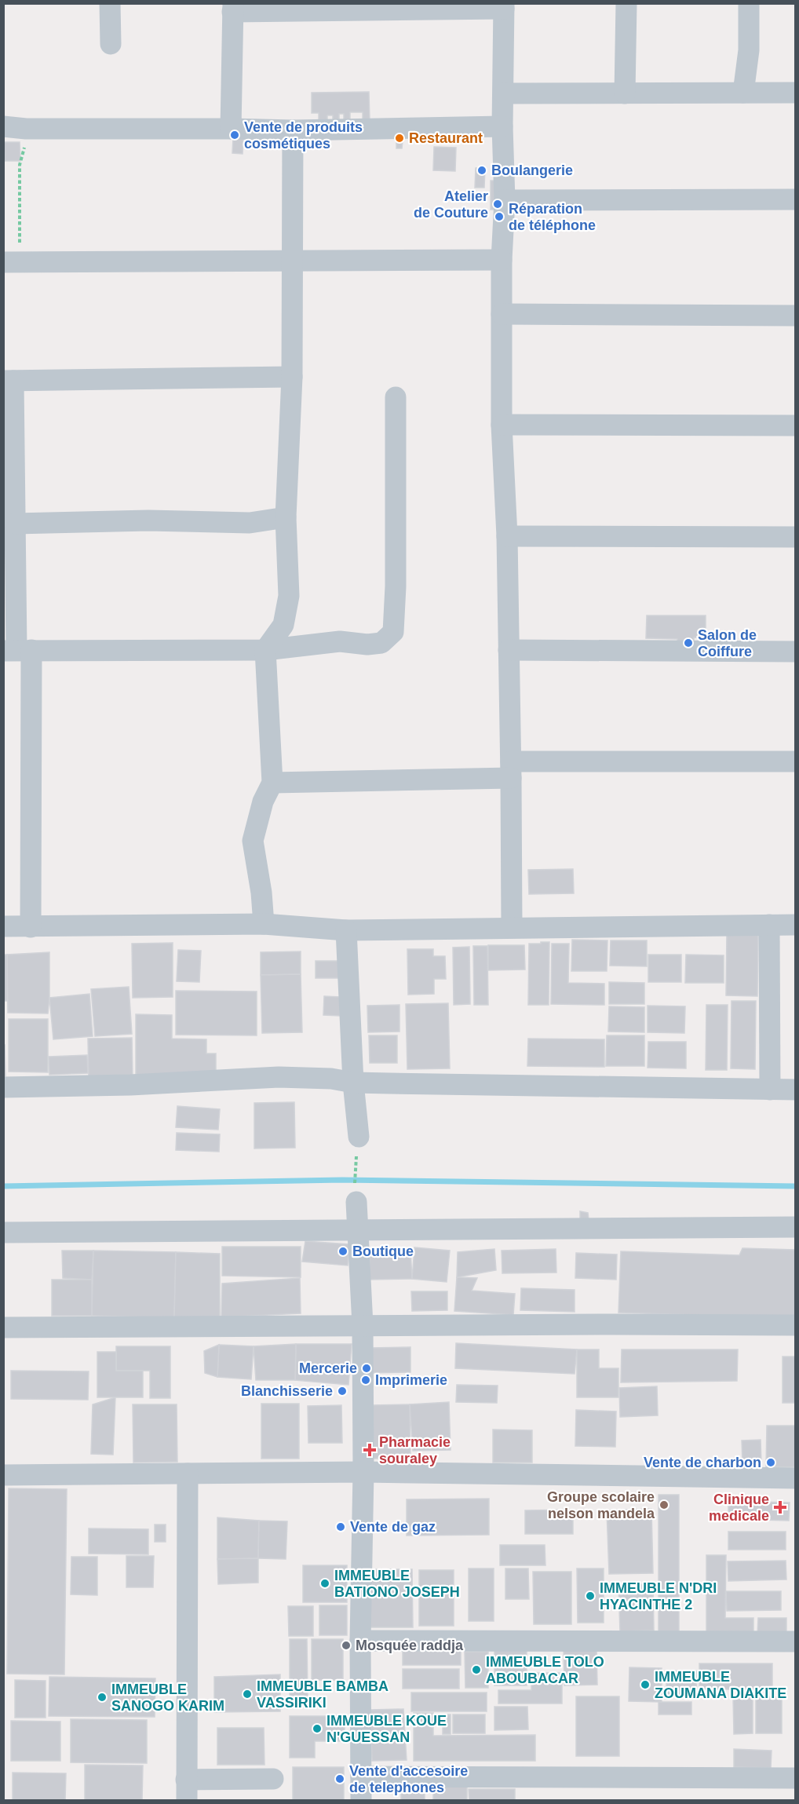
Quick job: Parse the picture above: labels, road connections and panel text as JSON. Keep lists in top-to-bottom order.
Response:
{
  "places": {
    "other": [
      "Vente de produits cosmétiques",
      "Restaurant",
      "Boulangerie",
      "Atelier de Couture",
      "Réparation de téléphone",
      "Salon de Coiffure",
      "Boutique",
      "Mercerie",
      "Imprimerie",
      "Blanchisserie",
      "Vente de charbon",
      "Groupe scolaire nelson mandela",
      "Vente de gaz",
      "IMMEUBLE BATIONO JOSEPH",
      "IMMEUBLE N'DRI HYACINTHE 2",
      "Mosquée raddja",
      "IMMEUBLE TOLO ABOUBACAR",
      "IMMEUBLE ZOUMANA DIAKITE",
      "IMMEUBLE BAMBA VASSIRIKI",
      "IMMEUBLE SANOGO KARIM",
      "IMMEUBLE KOUE N'GUESSAN",
      "Vente d'accesoire de telephones"
    ],
    "health": ["Pharmacie souraley", "Clinique medicale"]
  }
}
